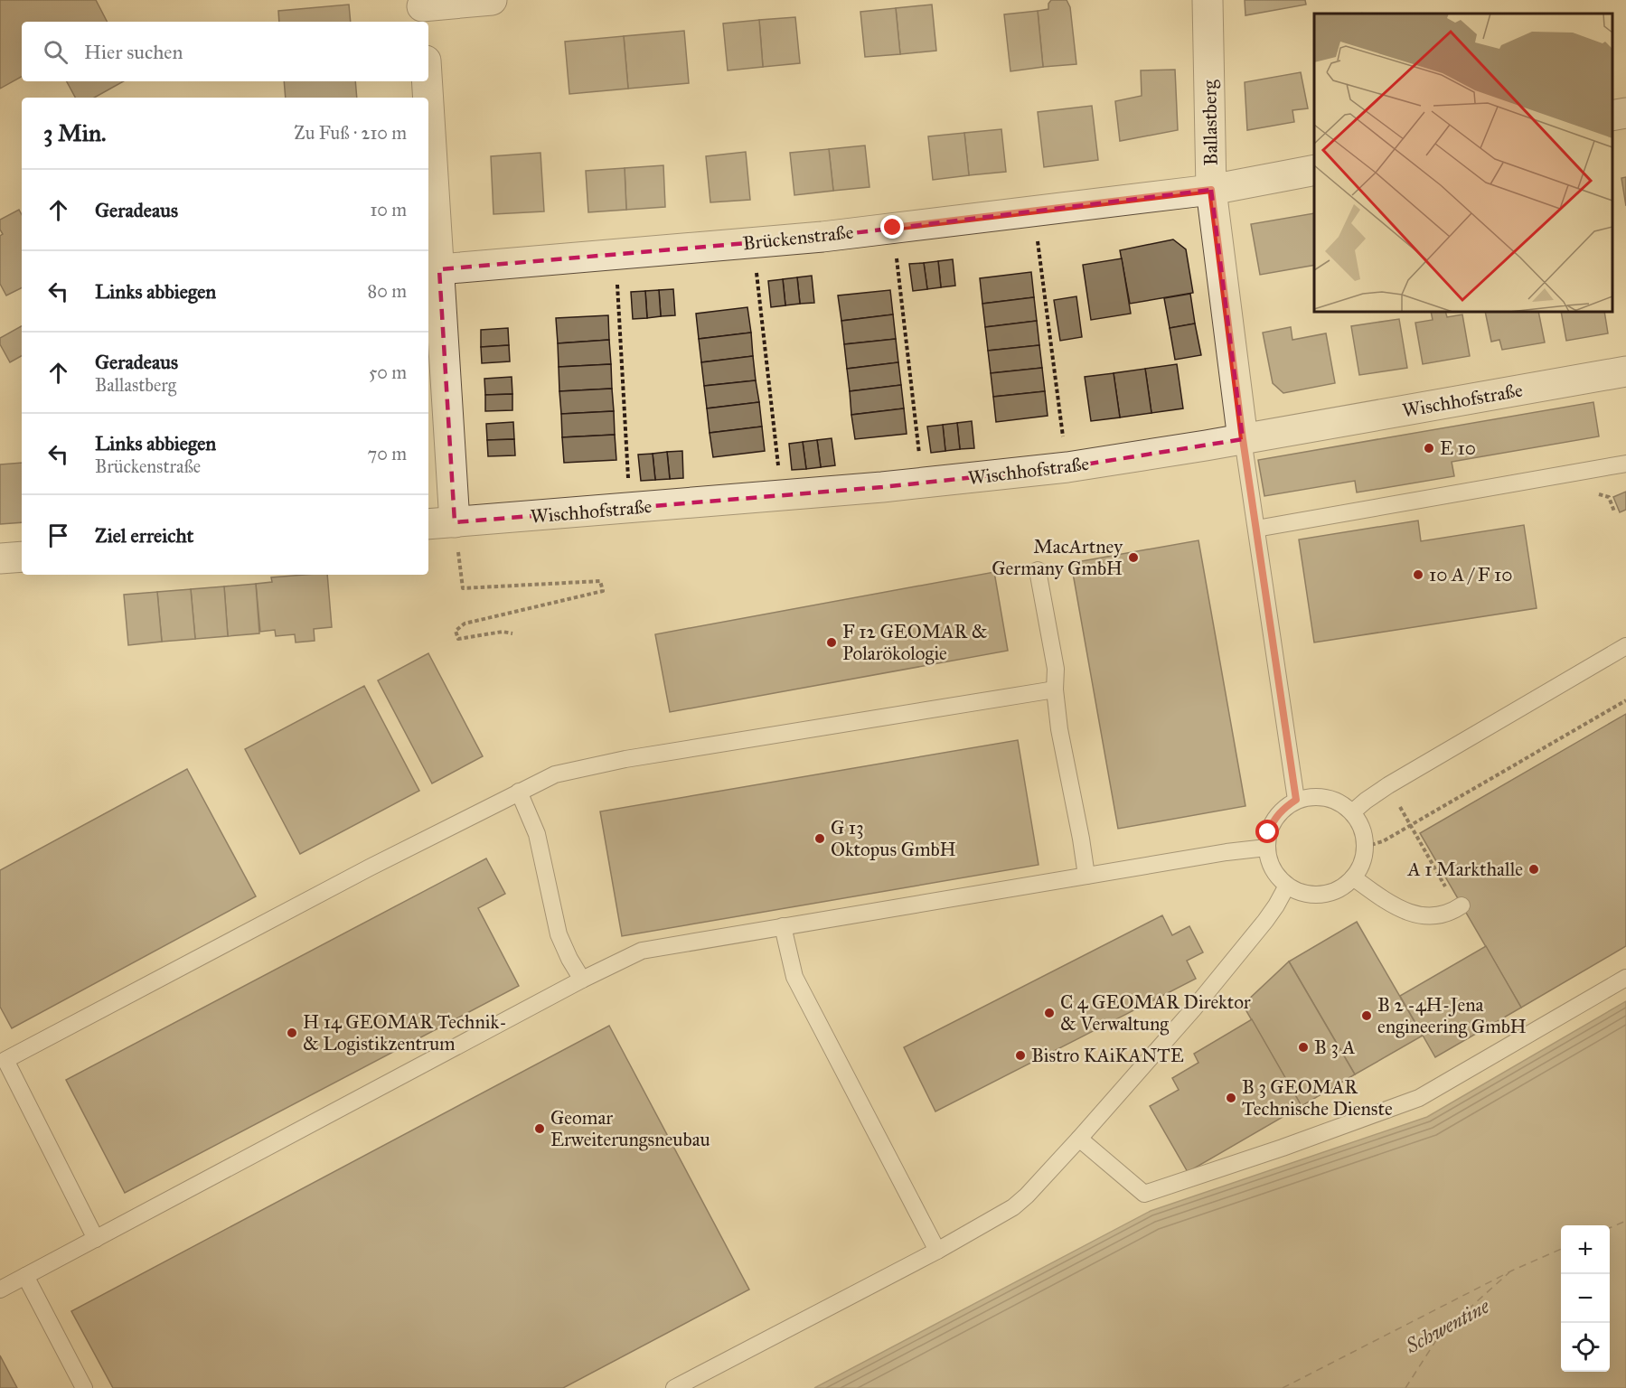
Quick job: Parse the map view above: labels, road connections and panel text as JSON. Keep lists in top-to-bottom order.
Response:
{
  "streets": {
    "street": ["Ballastberg", "Brückenstraße", "Wischhofstraße"]
  },
  "crossings": [
    ["Ballastberg", "Brückenstraße"],
    ["Ballastberg", "Wischhofstraße"]
  ],
  "water": ["Schwentine"],
  "places": [
    "E 10",
    "MacArtney Germany GmbH",
    "10 A / F 10",
    "F 12 GEOMAR & Polarökologie",
    "G 13 Oktopus GmbH",
    "A 1 Markthalle",
    "C 4 GEOMAR Direktor & Verwaltung",
    "B 2 -4H-Jena engineering GmbH",
    "H 14 GEOMAR Technik- & Logistikzentrum",
    "B 3 A",
    "Bistro KAiKANTE",
    "B 3 GEOMAR Technische Dienste",
    "Geomar Erweiterungsneubau"
  ],
  "page": {
    "search": "Hier suchen",
    "heading": ["3 Min.", "Zu Fuß · 210 m"],
    "list": [
      ["Geradeaus", "10 m"],
      ["Links abbiegen", "80 m"],
      ["Geradeaus", "Ballastberg", "50 m"],
      ["Links abbiegen", "Brückenstraße", "70 m"],
      "Ziel erreicht"
    ],
    "map_buttons": ["+", "−"]
  }
}
